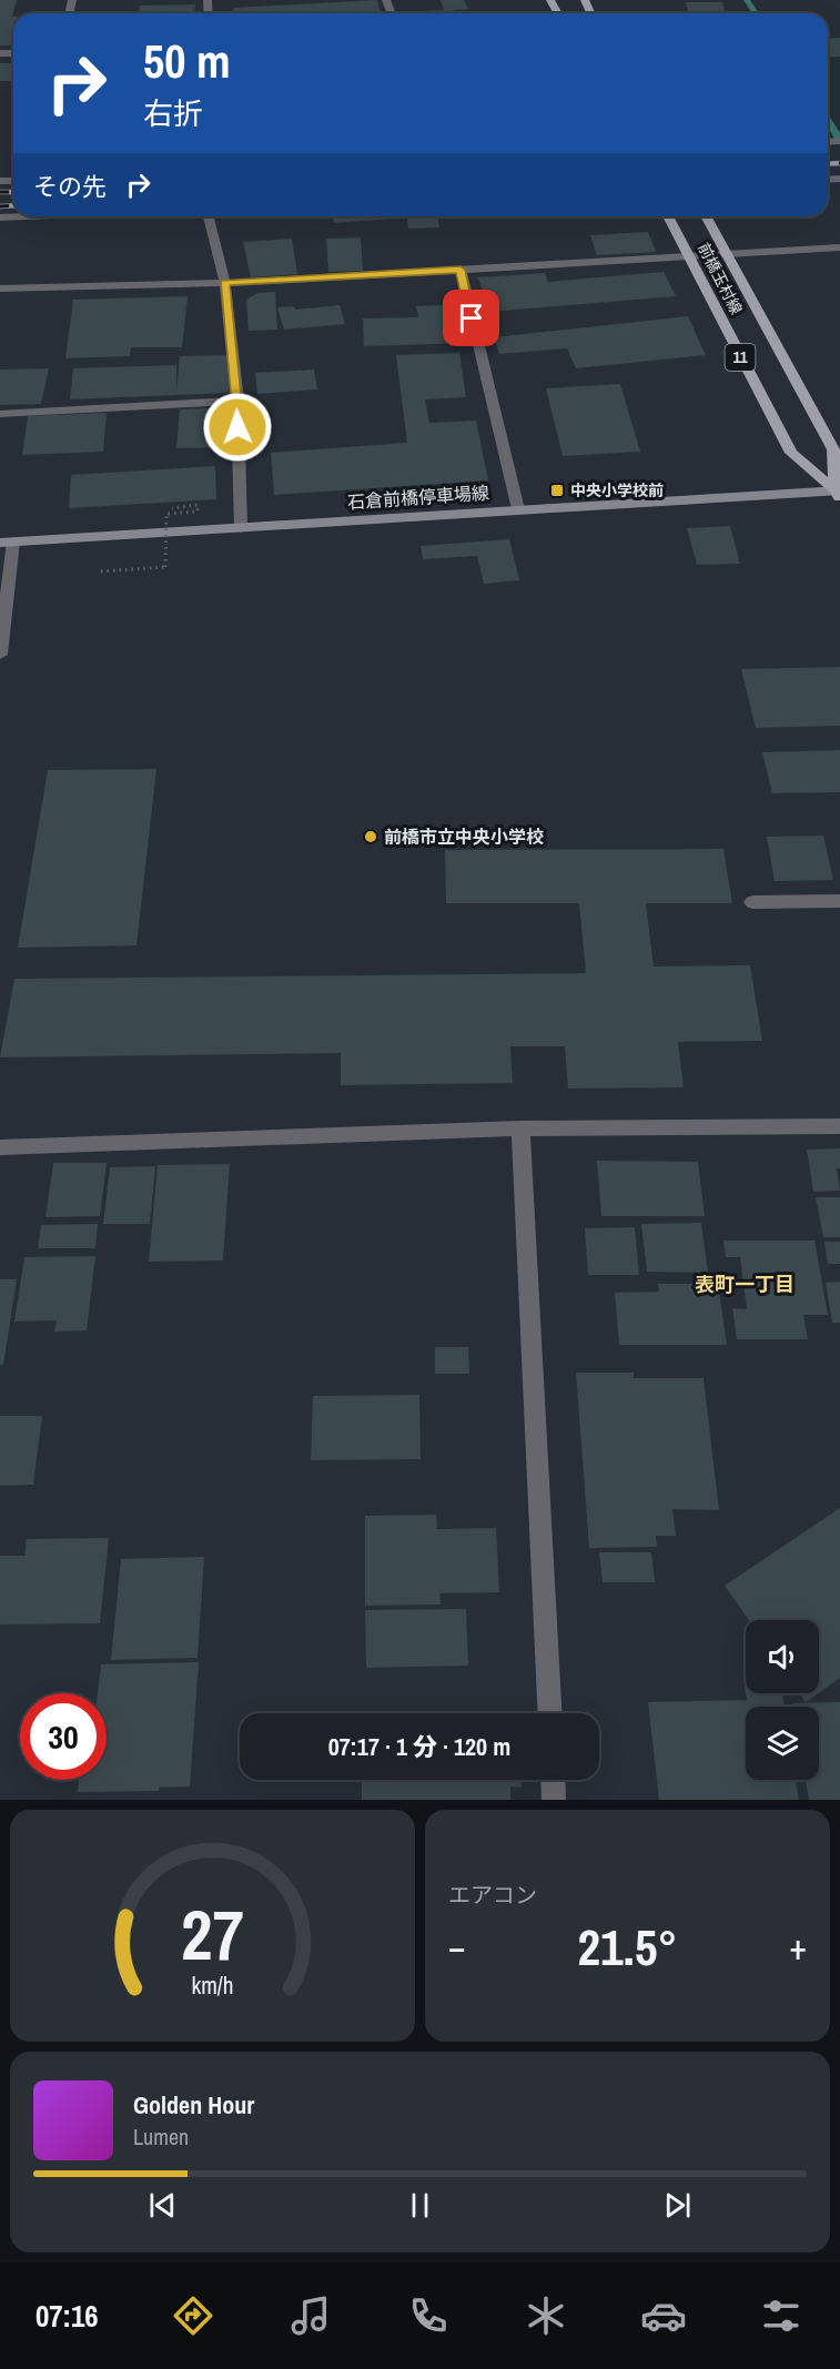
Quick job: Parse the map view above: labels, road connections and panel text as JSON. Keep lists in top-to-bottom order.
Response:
{
  "streets": {
    "main road": ["前橋玉村線", "11", "石倉前橋停車場線"]
  },
  "crossings": [
    ["前橋玉村線", "石倉前橋停車場線"]
  ],
  "districts": ["表町一丁目"],
  "places": {
    "transit": ["中央小学校前"],
    "other": ["前橋市立中央小学校"]
  },
  "page": {
    "turn": ["50 m", "右折"],
    "then": "その先",
    "limit": "30",
    "trip": "07:17 · 1 分 · 120 m",
    "tile": "エアコン",
    "heat": ["−", "21.5°", "+"],
    "song": ["Golden Hour", "Lumen"],
    "tabs": "07:16",
    "gauge": ["27", "km/h"]
  }
}
